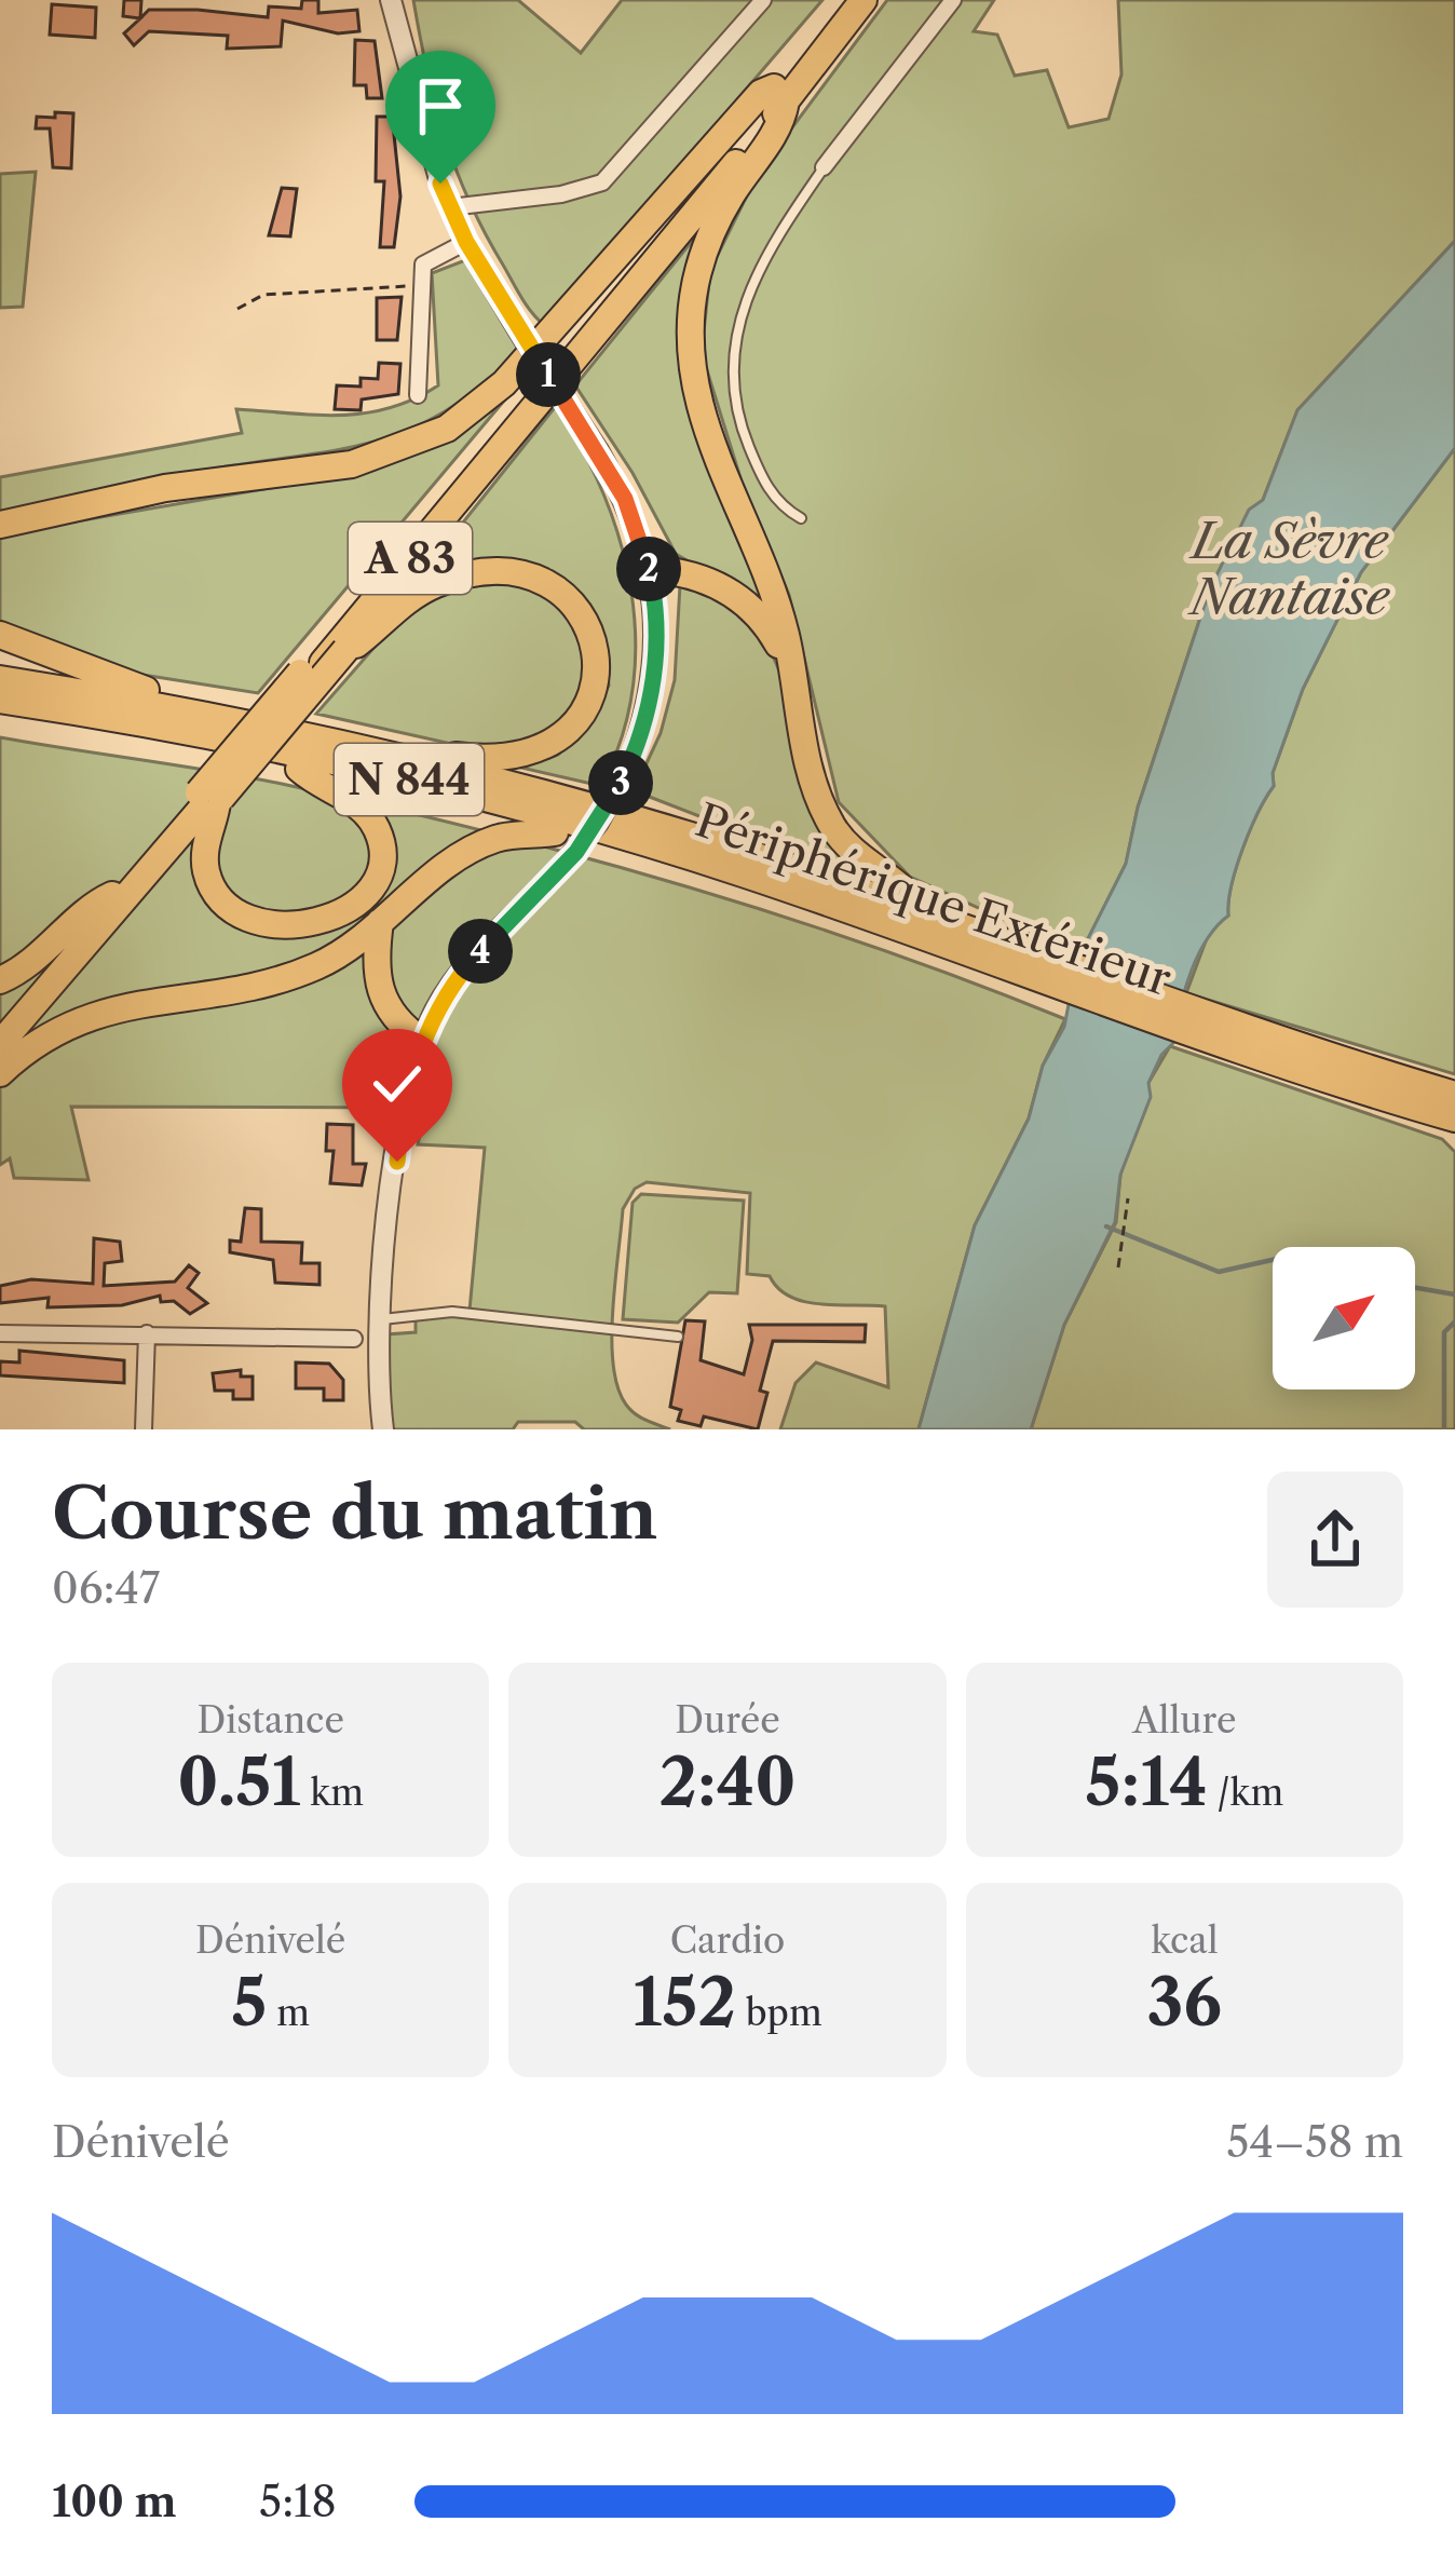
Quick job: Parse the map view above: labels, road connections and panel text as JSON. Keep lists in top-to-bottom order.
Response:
{
  "streets": {
    "highway": ["A 83", "N 844", "Périphérique Extérieur"]
  },
  "crossings": [
    ["N 844", "Périphérique Extérieur"]
  ],
  "water": ["La Sèvre Nantaise"],
  "north": "top right",
  "page": {
    "pins": [
      "1",
      "2",
      "3",
      "4"
    ],
    "heading": ["Course du matin", "06:47"],
    "stats": [
      ["Distance", "0.51 km"],
      ["Durée", "2:40"],
      ["Allure", "5:14 /km"],
      ["Dénivelé", "5 m"],
      ["Cardio", "152 bpm"],
      ["kcal", "36"]
    ],
    "chart": ["Dénivelé", "54–58 m"],
    "list": [
      {
        "name": "100 m",
        "note": "5:18"
      }
    ]
  }
}
